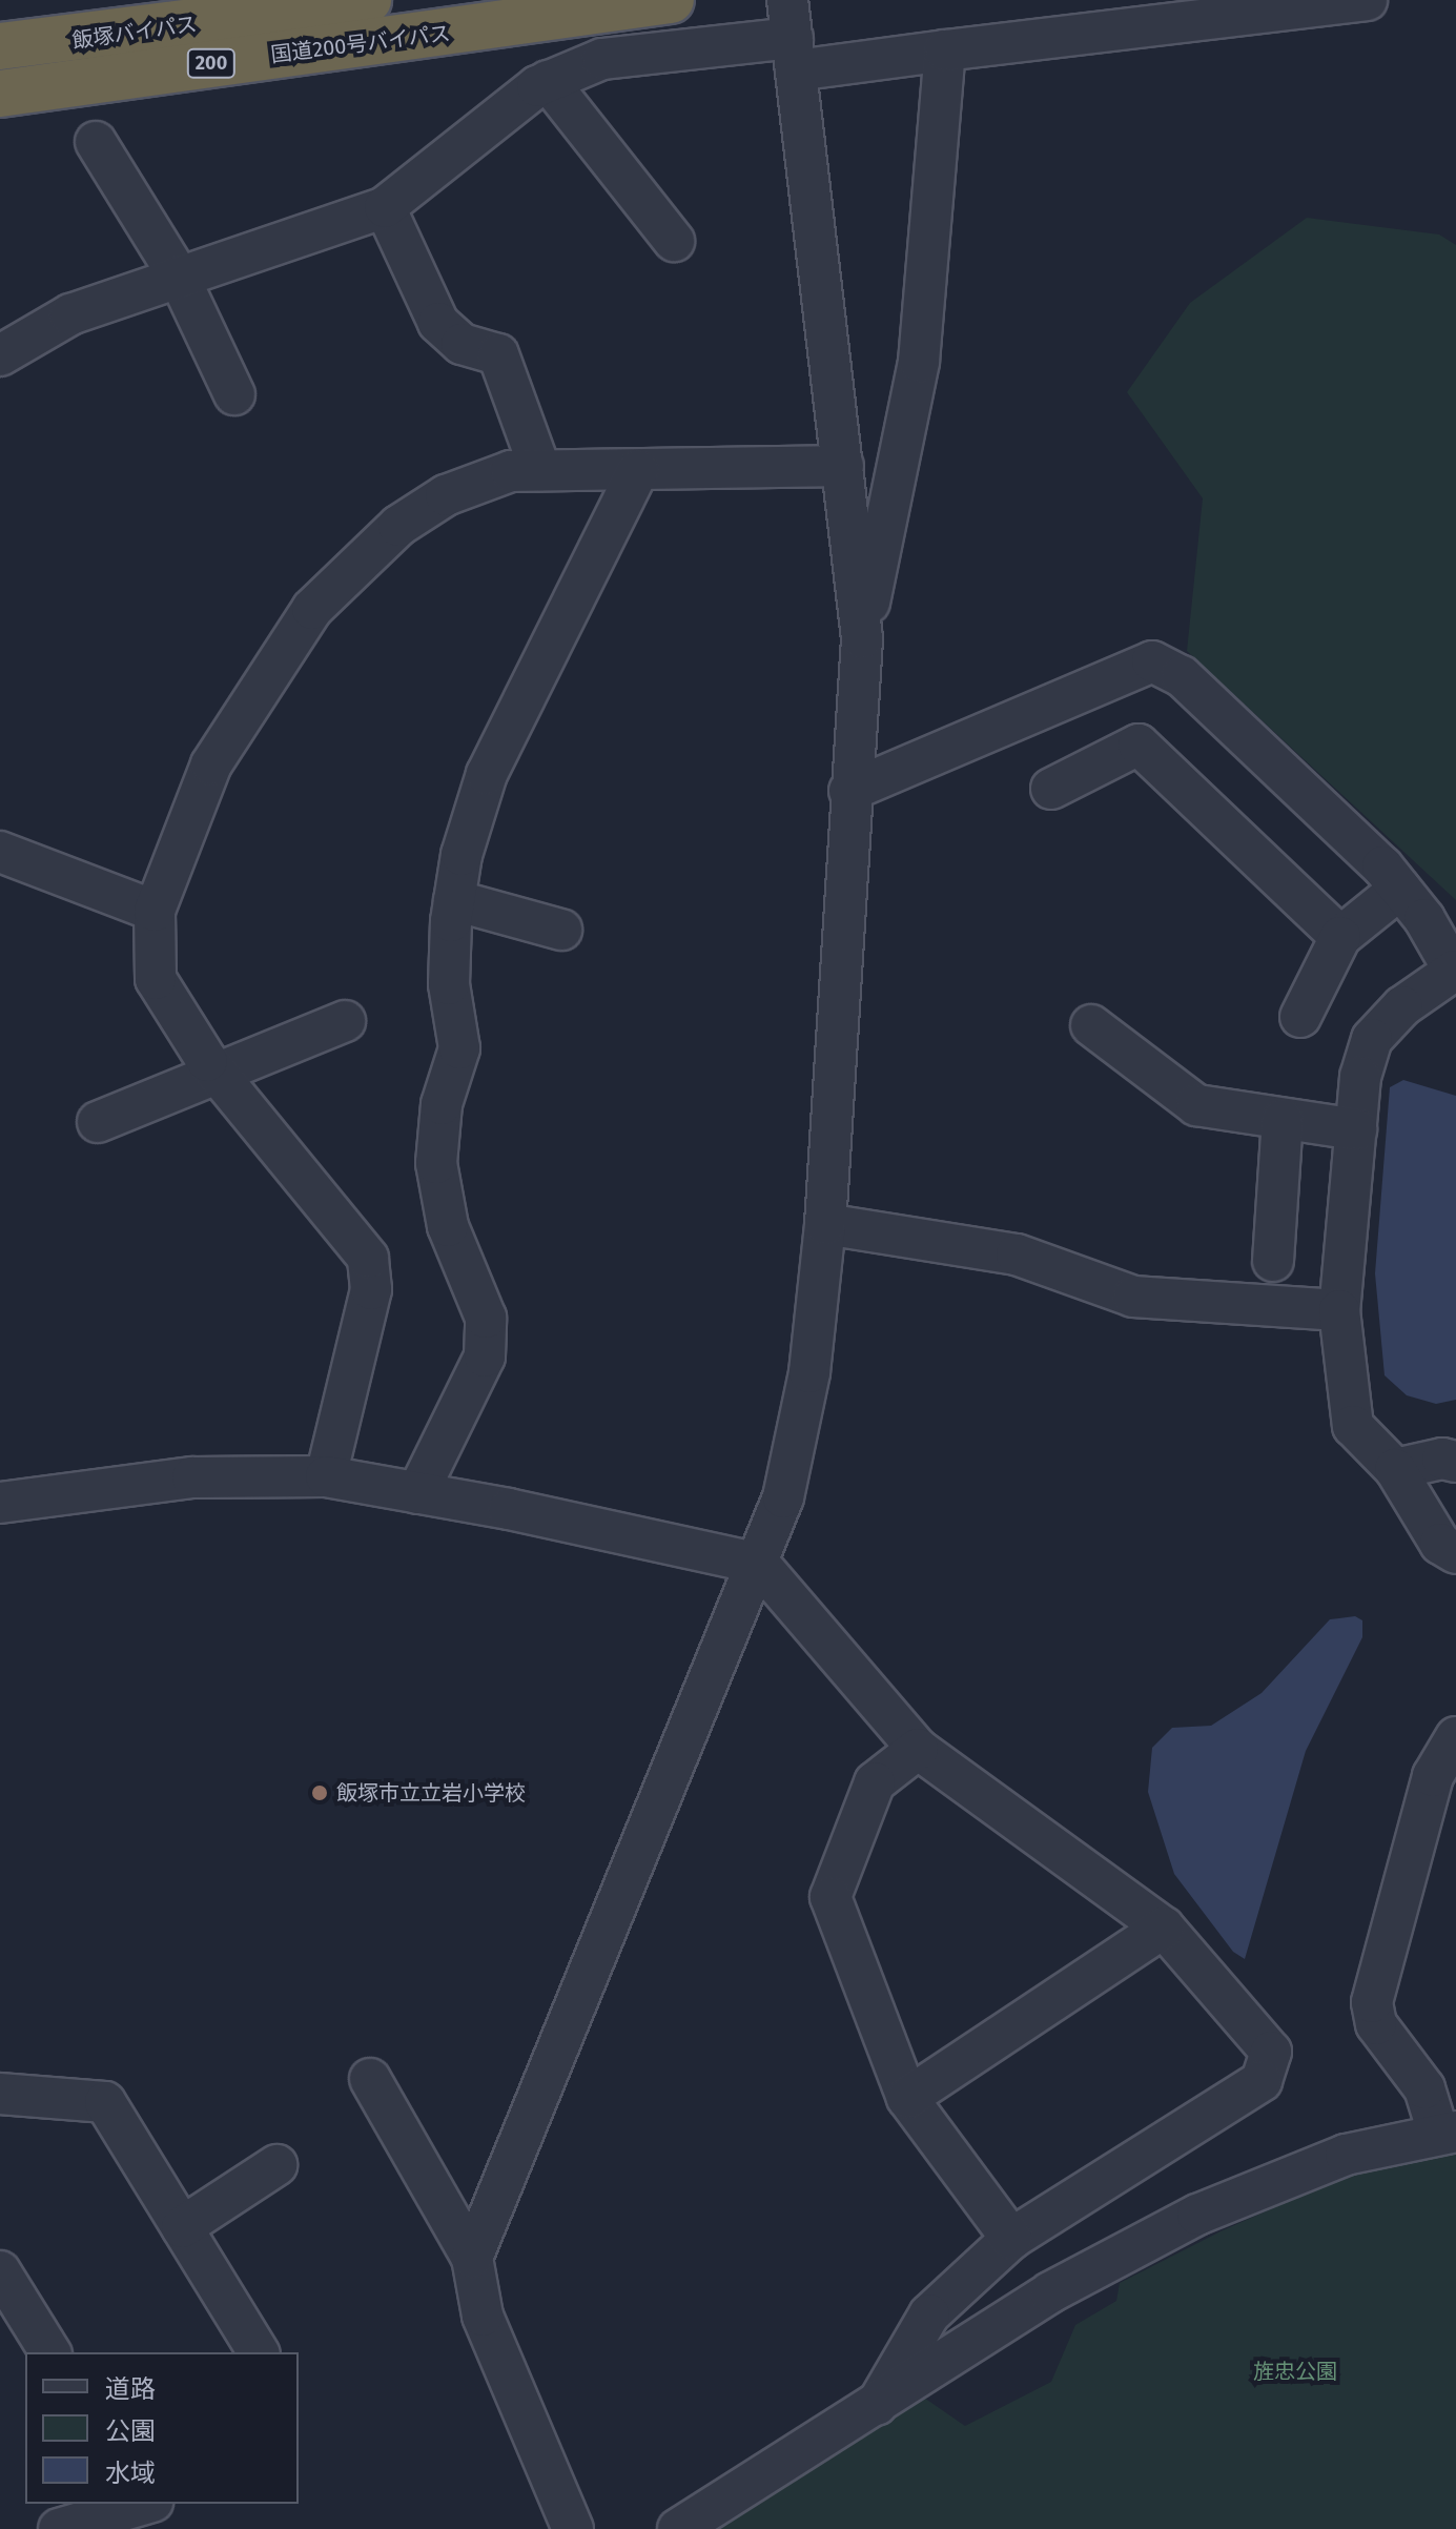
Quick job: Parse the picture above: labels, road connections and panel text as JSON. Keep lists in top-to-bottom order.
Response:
{
  "streets": {
    "highway": ["飯塚バイパス", "国道200号バイパス", "200"]
  },
  "parks": ["旌忠公園"],
  "places": ["飯塚市立立岩小学校"],
  "legend": ["道路", "公園", "水域"]
}
